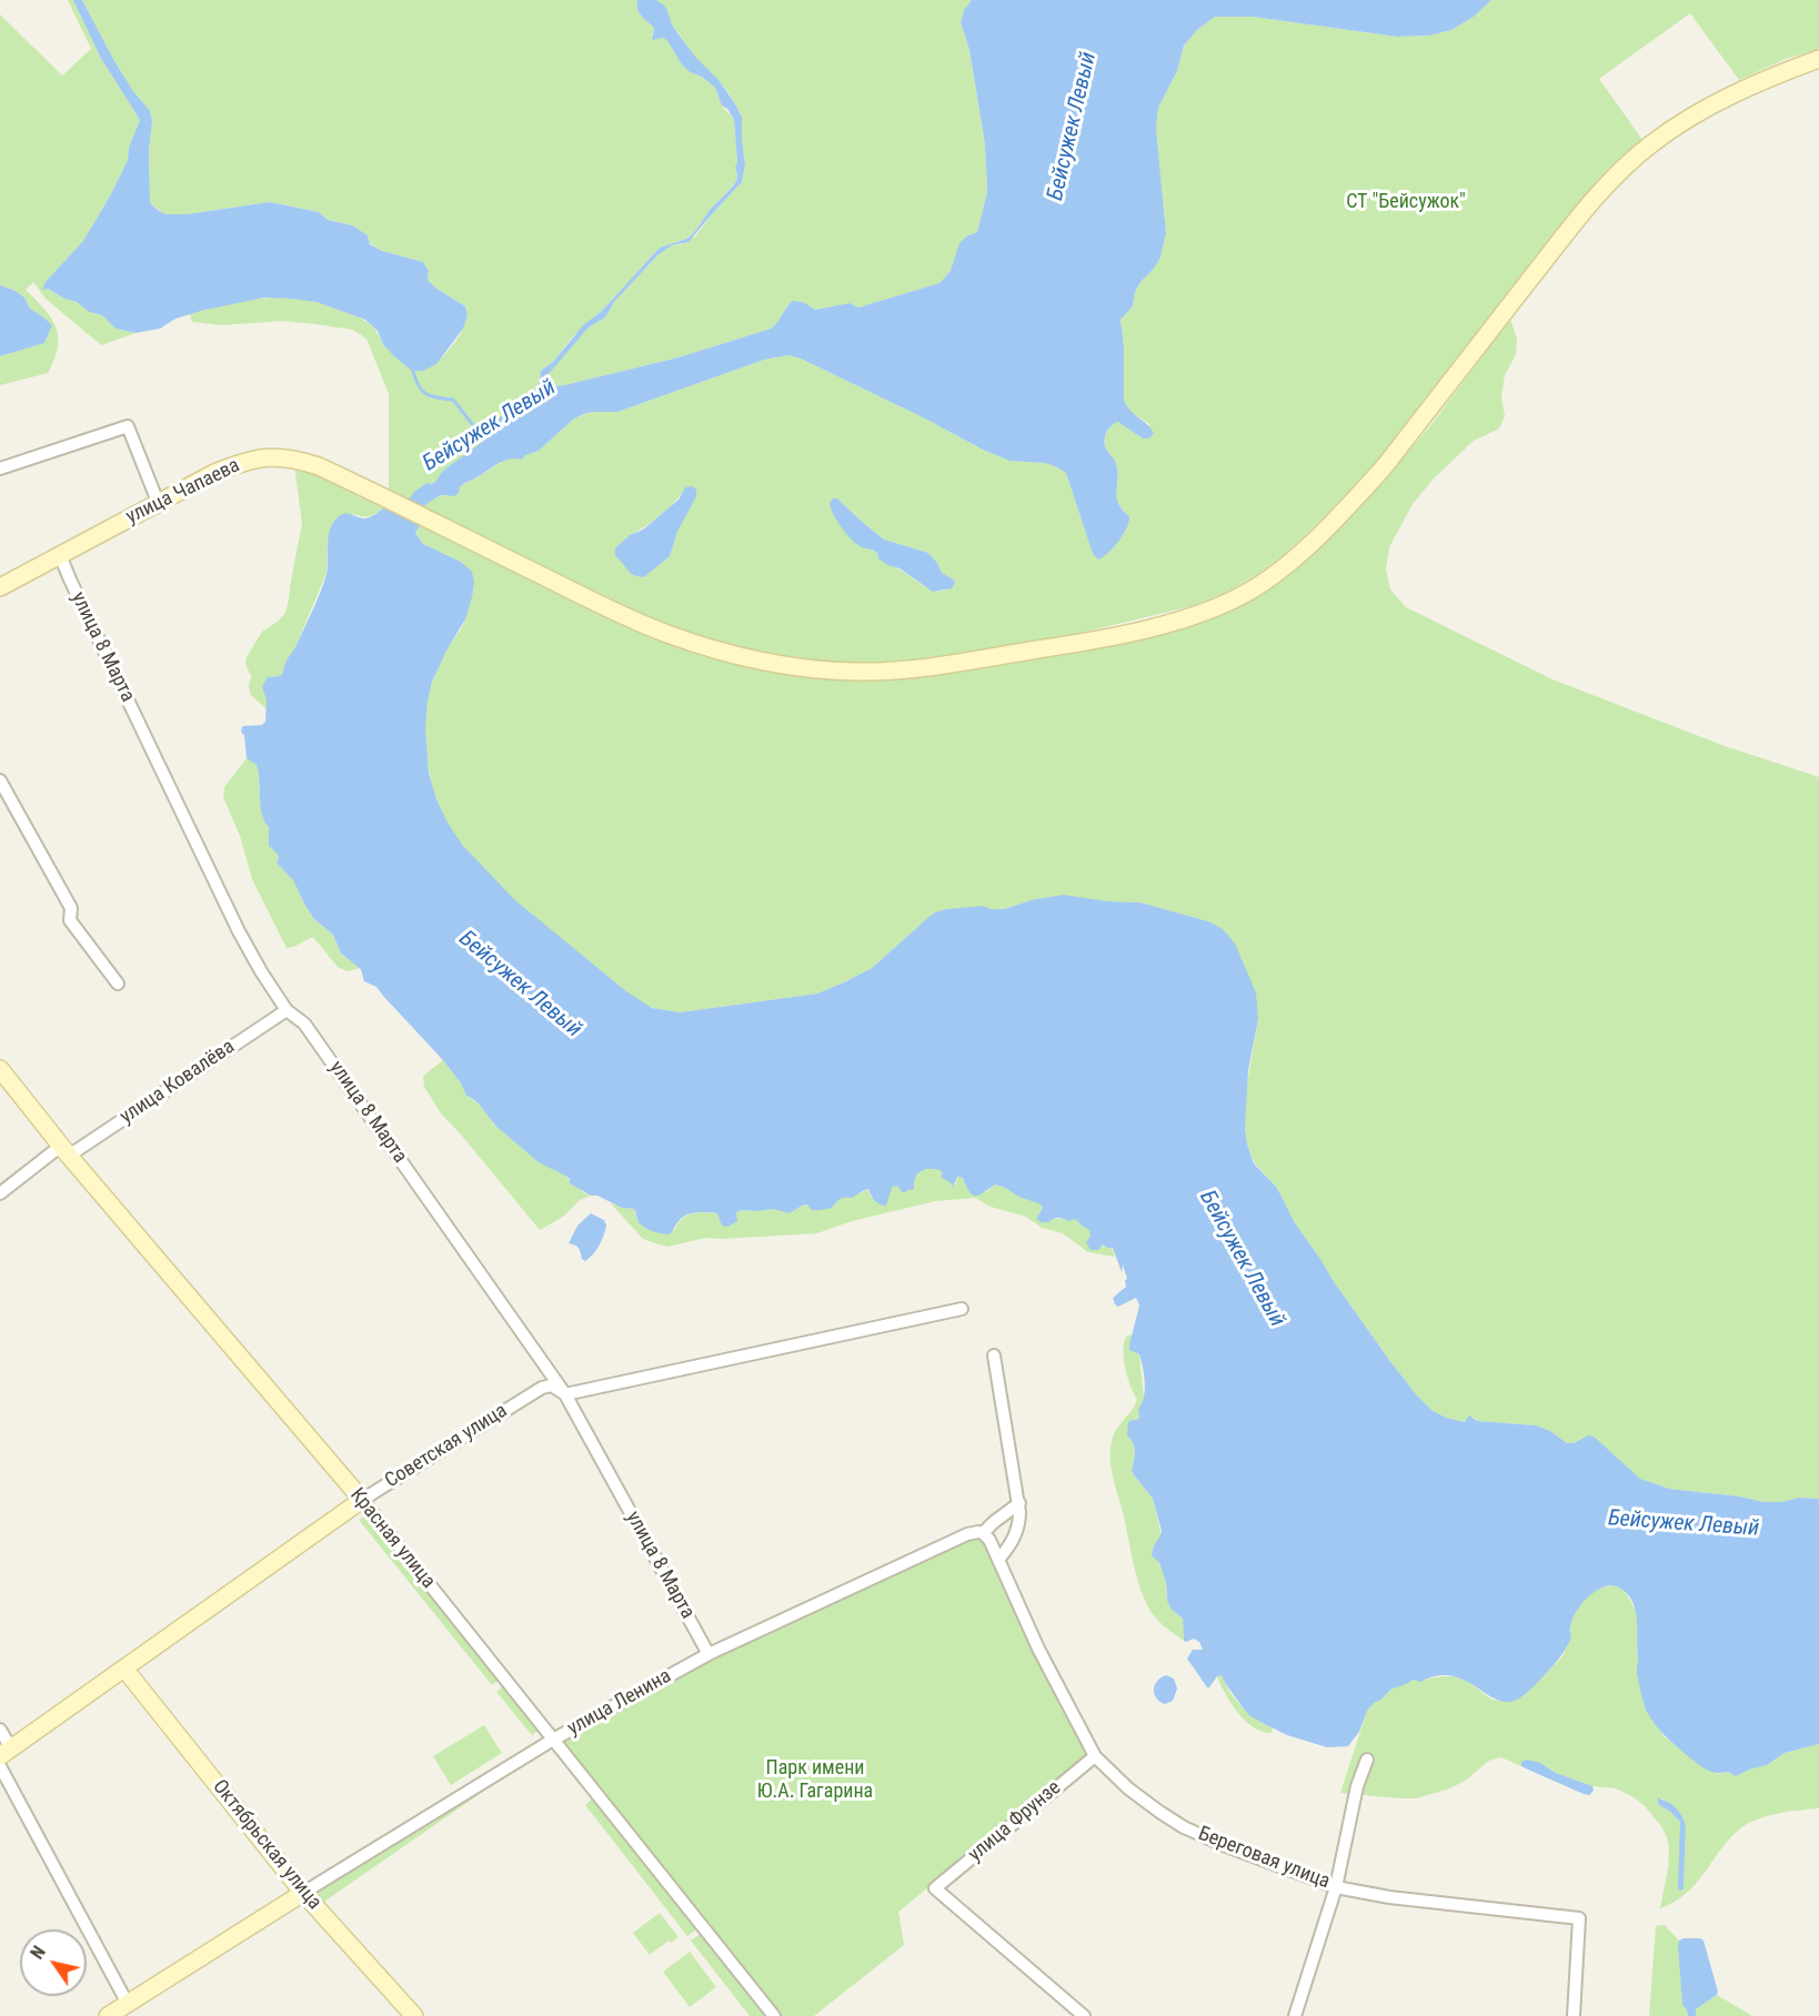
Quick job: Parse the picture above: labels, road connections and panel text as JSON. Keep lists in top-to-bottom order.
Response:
{
  "streets": {
    "street": [
      "улица Чапаева",
      "улица 8 Марта",
      "улица Ковалёва",
      "Советская улица",
      "Красная улица",
      "улица Ленина",
      "улица Фрунзе",
      "Октябрьская улица",
      "Береговая улица"
    ]
  },
  "crossings": [
    ["улица Чапаева", "улица 8 Марта"],
    ["улица 8 Марта", "улица Ковалёва"],
    ["улица 8 Марта", "Советская улица"],
    ["улица 8 Марта", "улица Ленина"],
    ["улица Ковалёва", "Красная улица"],
    ["Советская улица", "Красная улица"],
    ["Советская улица", "Октябрьская улица"],
    ["Красная улица", "улица Ленина"],
    ["улица Ленина", "Октябрьская улица"],
    ["улица Ленина", "Береговая улица"],
    ["улица Фрунзе", "Береговая улица"]
  ],
  "water": ["Бейсужек Левый"],
  "parks": ["СТ \"Бейсужок\"", "Парк имени Ю.А. Гагарина"],
  "north": "top left"
}
